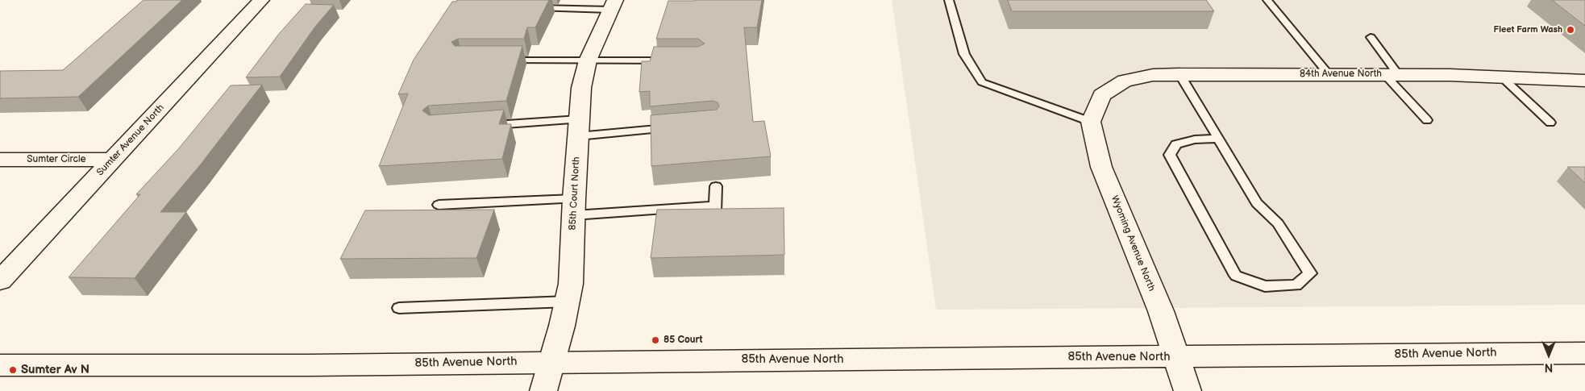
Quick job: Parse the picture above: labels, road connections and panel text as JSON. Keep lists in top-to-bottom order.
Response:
{
  "streets": {
    "street": [
      "84th Avenue North",
      "Sumter Avenue North",
      "Sumter Circle",
      "85th Court North",
      "Wyoming Avenue North",
      "85th Avenue North"
    ]
  },
  "crossings": [
    ["84th Avenue North", "Wyoming Avenue North"],
    ["Sumter Avenue North", "Sumter Circle"],
    ["85th Court North", "85th Avenue North"],
    ["Wyoming Avenue North", "85th Avenue North"]
  ],
  "places": ["Fleet Farm Wash", "85 Court", "Sumter Av N"],
  "north": "bottom"
}
